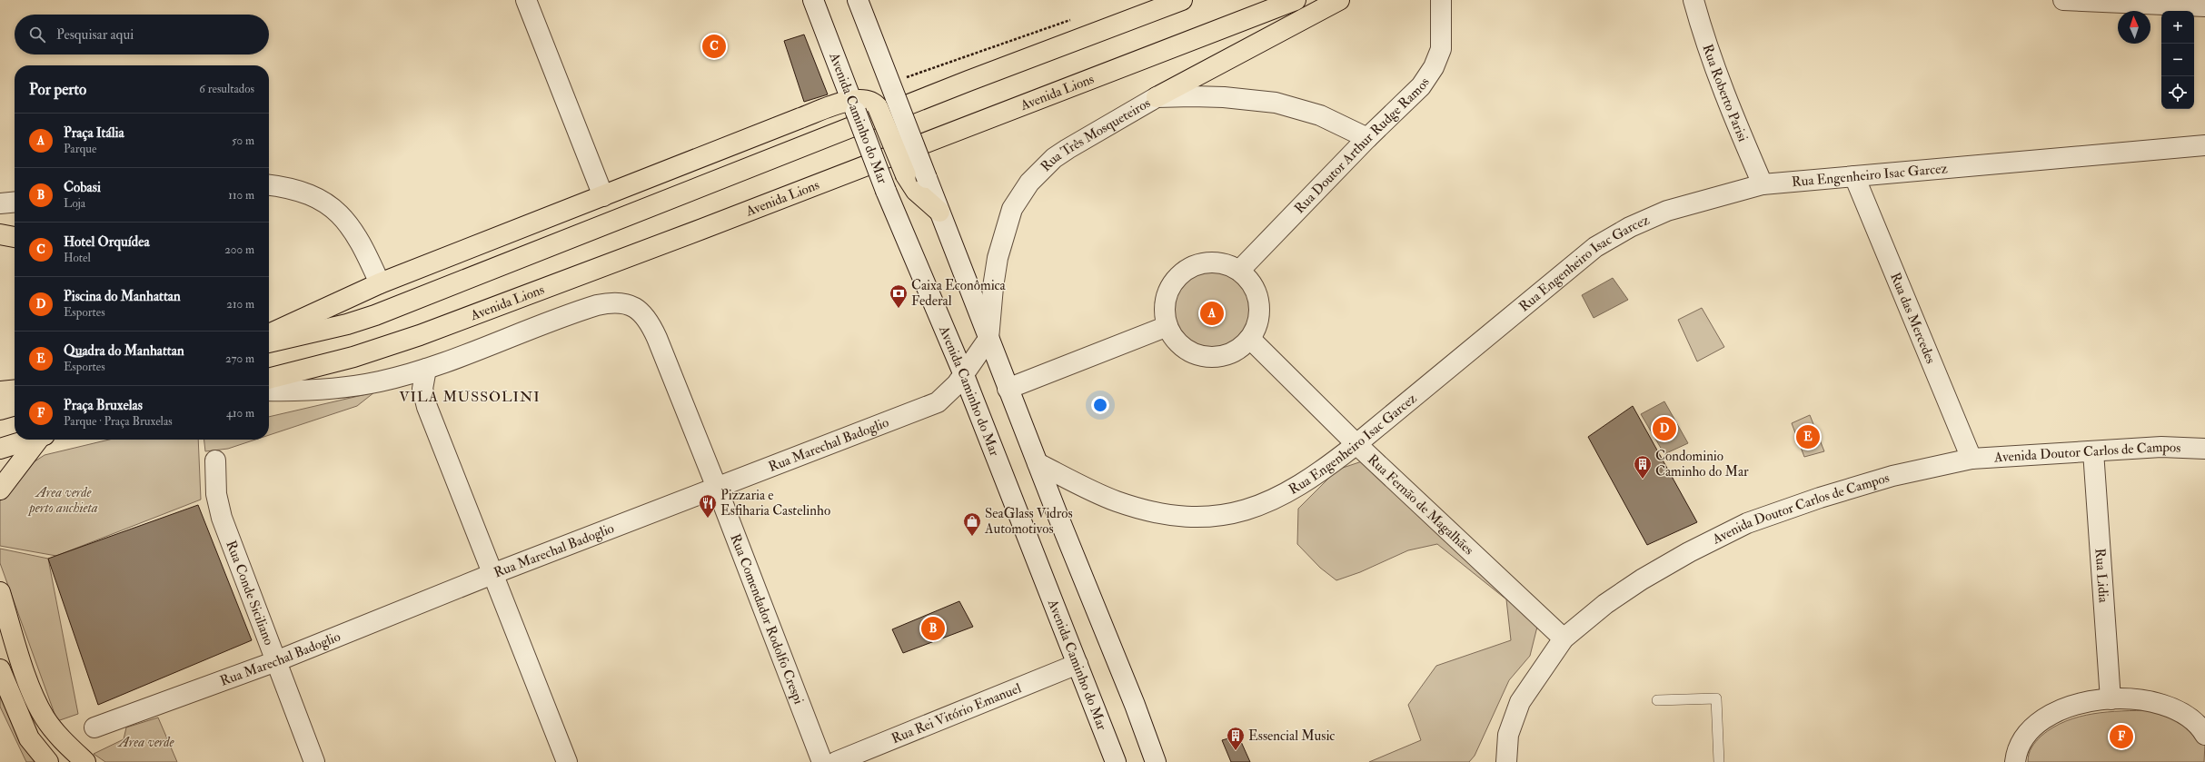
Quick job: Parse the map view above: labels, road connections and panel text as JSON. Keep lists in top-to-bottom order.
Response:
{
  "streets": {
    "highway": ["Avenida Lions"],
    "street": [
      "Rua Roberto Parisi",
      "Avenida Caminho do Mar",
      "Rua Três Mosqueteiros",
      "Rua Doutor Arthur Rudge Ramos",
      "Rua Engenheiro Isac Garcez",
      "Rua das Mercedes",
      "Rua Marechal Badoglio",
      "Avenida Doutor Carlos de Campos",
      "Rua Fernão de Magalhães",
      "Rua Lidia",
      "Rua Conde Siciliano",
      "Rua Comendador Rodolfo Crespi",
      "Rua Rei Vitório Emanuel"
    ]
  },
  "crossings": [
    ["Rua Roberto Parisi", "Rua Engenheiro Isac Garcez"],
    ["Avenida Caminho do Mar", "Rua Marechal Badoglio"],
    ["Avenida Caminho do Mar", "Rua Rei Vitório Emanuel"],
    ["Rua Três Mosqueteiros", "Rua Doutor Arthur Rudge Ramos"],
    ["Rua Três Mosqueteiros", "Rua Marechal Badoglio"],
    ["Rua Doutor Arthur Rudge Ramos", "Rua Fernão de Magalhães"],
    ["Rua Engenheiro Isac Garcez", "Rua das Mercedes"],
    ["Rua Engenheiro Isac Garcez", "Rua Fernão de Magalhães"],
    ["Rua das Mercedes", "Avenida Doutor Carlos de Campos"],
    ["Rua Marechal Badoglio", "Rua Conde Siciliano"],
    ["Rua Marechal Badoglio", "Rua Comendador Rodolfo Crespi"],
    ["Avenida Doutor Carlos de Campos", "Rua Fernão de Magalhães"],
    ["Avenida Doutor Carlos de Campos", "Rua Lidia"]
  ],
  "districts": ["VILA MUSSOLINI"],
  "parks": ["Area verde perto anchieta", "Area verde"],
  "places": {
    "bank": ["Caixa Econômica Federal"],
    "building": ["Condominio Caminho do Mar", "Essencial Music"],
    "restaurant": ["Pizzaria e Esfiharia Castelinho"],
    "shop": ["SeaGlass Vidros Automotivos"]
  },
  "north": "top",
  "page": {
    "map_buttons": ["+", "−"],
    "search": "Pesquisar aqui",
    "pins": [
      "C",
      "A",
      "D",
      "E",
      "B",
      "F"
    ],
    "heading": ["Por perto", "6 resultados"],
    "list": [
      {
        "mark": "A",
        "name": "Praça Itália",
        "note": "Parque",
        "value": "50 m"
      },
      {
        "mark": "B",
        "name": "Cobasi",
        "note": "Loja",
        "value": "110 m"
      },
      {
        "mark": "C",
        "name": "Hotel Orquídea",
        "note": "Hotel",
        "value": "200 m"
      },
      {
        "mark": "D",
        "name": "Piscina do Manhattan",
        "note": "Esportes",
        "value": "210 m"
      },
      {
        "mark": "E",
        "name": "Quadra do Manhattan",
        "note": "Esportes",
        "value": "270 m"
      },
      {
        "mark": "F",
        "name": "Praça Bruxelas",
        "note": "Parque · Praça Bruxelas",
        "value": "410 m"
      }
    ]
  }
}
